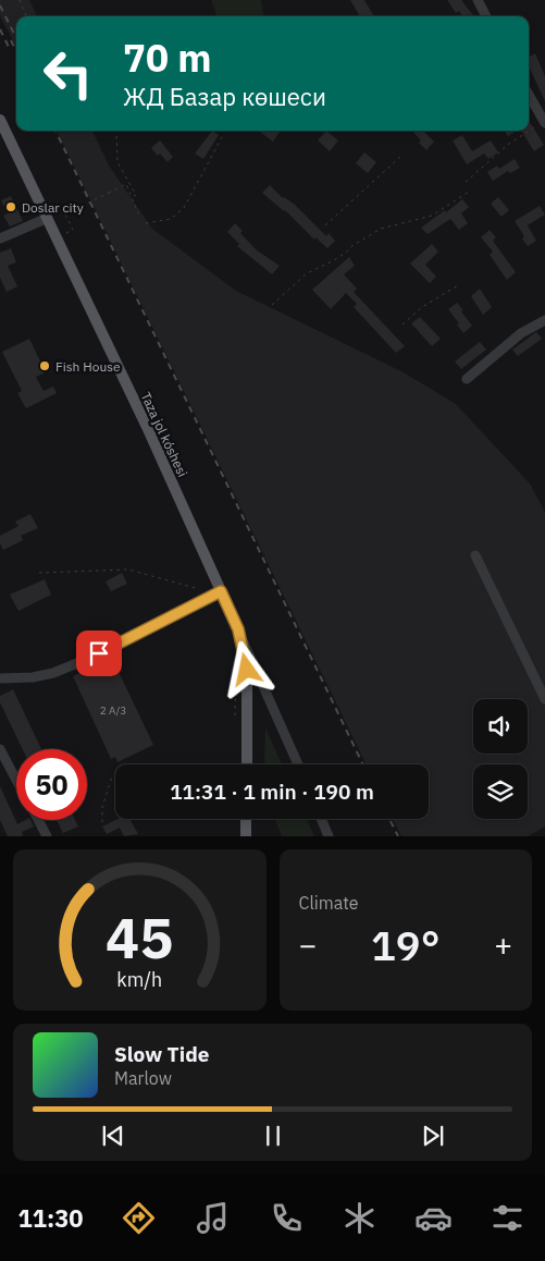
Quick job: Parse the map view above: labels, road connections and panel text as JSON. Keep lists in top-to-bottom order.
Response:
{
  "streets": {
    "main road": ["Taza jol kóshesi"]
  },
  "places": ["Doslar city", "Fish House"],
  "house_numbers": ["2 А/3"],
  "page": {
    "turn": ["70 m", "ЖД Базар көшеси"],
    "limit": "50",
    "trip": "11:31 · 1 min · 190 m",
    "tile": "Climate",
    "heat": ["−", "19°", "+"],
    "song": ["Slow Tide", "Marlow"],
    "tabs": "11:30",
    "gauge": ["45", "km/h"]
  }
}
